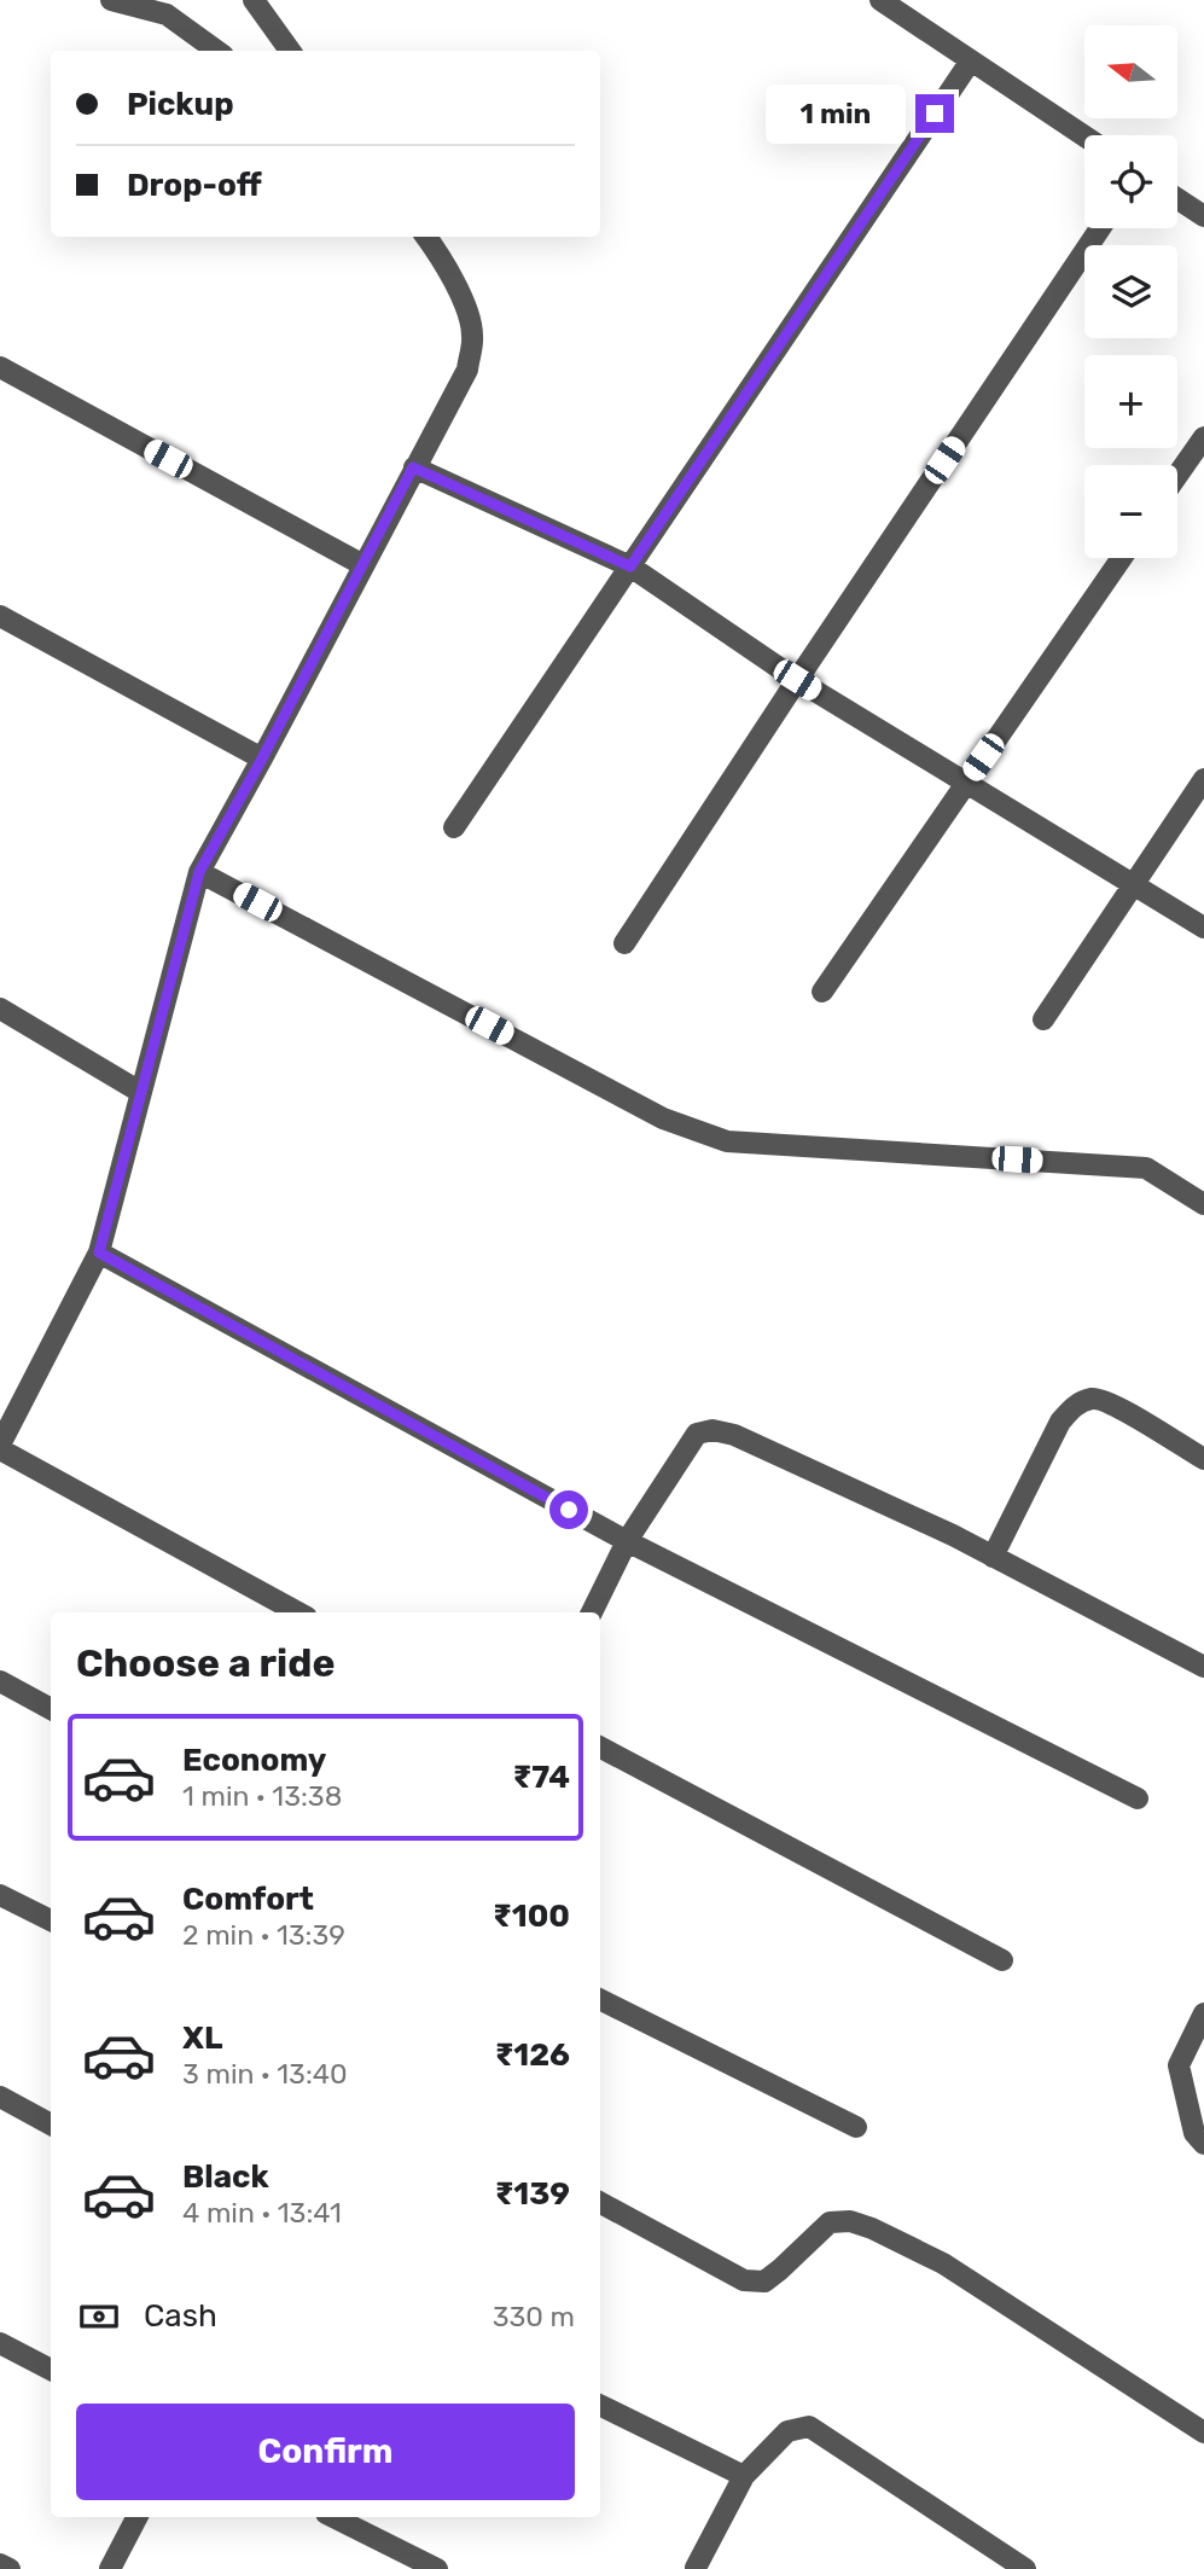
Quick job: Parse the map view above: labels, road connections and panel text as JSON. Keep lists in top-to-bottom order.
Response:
{
  "north": "left",
  "page": {
    "map_buttons": ["+", "−"],
    "banner": ["Pickup", "Drop-off"],
    "bubble": "1 min",
    "heading": "Choose a ride",
    "list": [
      {
        "name": "Economy",
        "note": "1 min · 13:38",
        "value": "₹74"
      },
      {
        "name": "Comfort",
        "note": "2 min · 13:39",
        "value": "₹100"
      },
      {
        "name": "XL",
        "note": "3 min · 13:40",
        "value": "₹126"
      },
      {
        "name": "Black",
        "note": "4 min · 13:41",
        "value": "₹139"
      }
    ],
    "pay": ["Cash", "330 m"],
    "buttons": "Confirm"
  }
}
